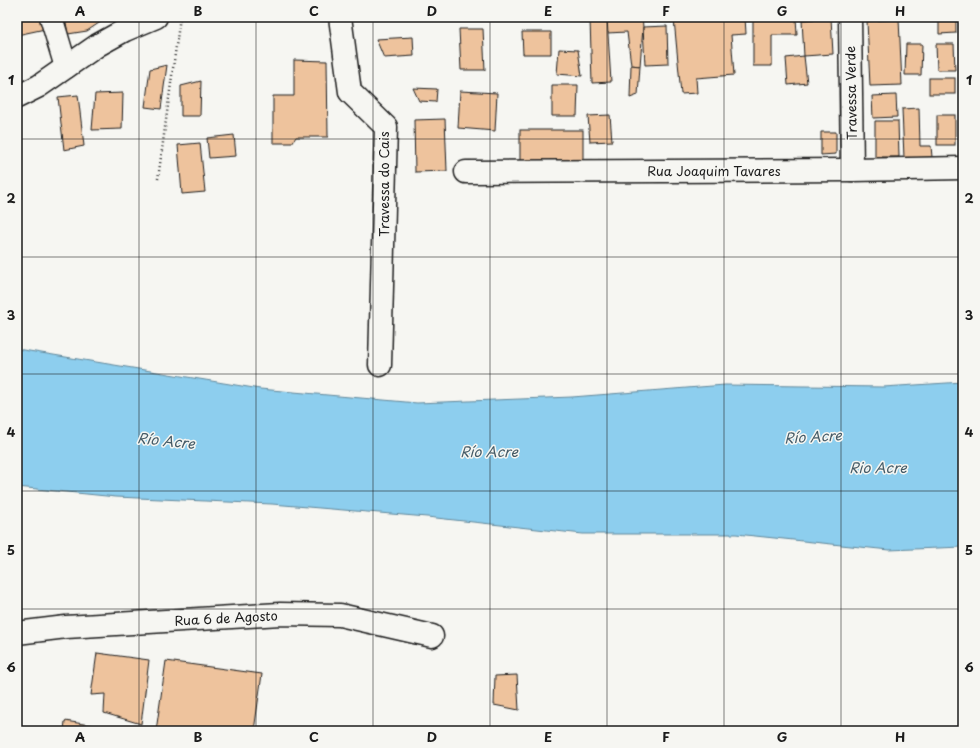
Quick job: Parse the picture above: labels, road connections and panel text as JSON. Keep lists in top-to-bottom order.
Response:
{
  "streets": {
    "street": [
      "Travessa Verde",
      "Rua Joaquim Tavares",
      "Travessa do Cais",
      "Rua 6 de Agosto"
    ]
  },
  "crossings": [
    ["Travessa Verde", "Rua Joaquim Tavares"]
  ],
  "water": ["Río Acre", "Rio Acre"],
  "grid": {
    "columns": [
      "A",
      "B",
      "C",
      "D",
      "E",
      "F",
      "G",
      "H"
    ],
    "rows": [
      "1",
      "2",
      "3",
      "4",
      "5",
      "6"
    ]
  }
}
